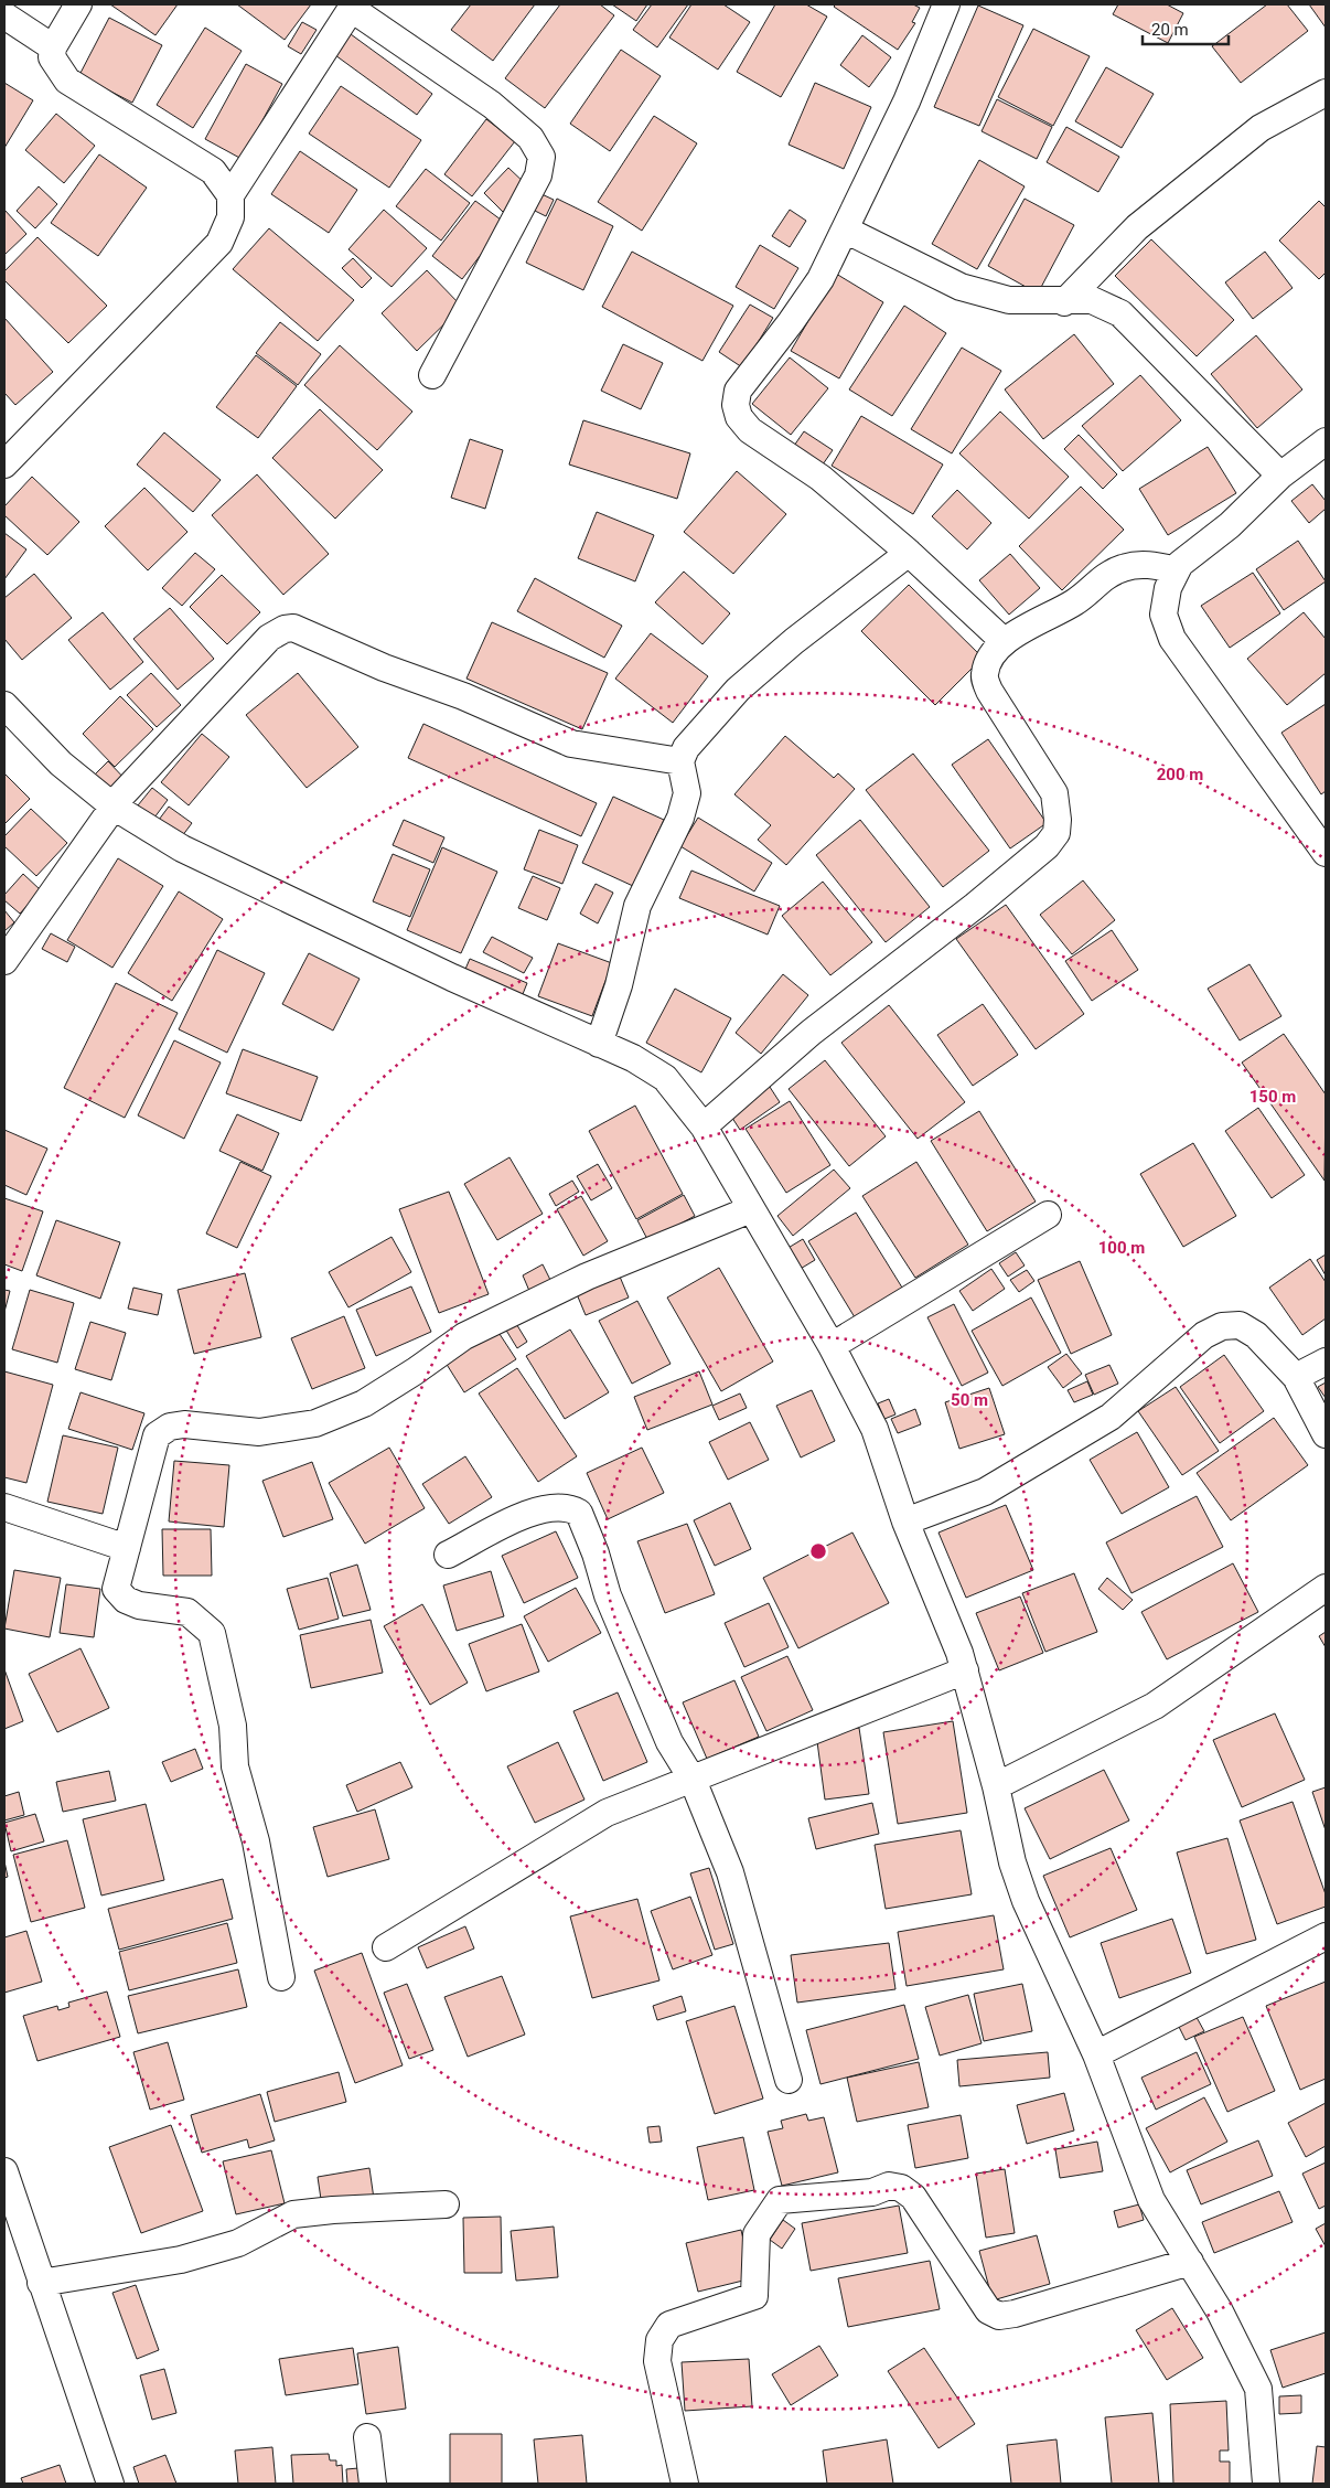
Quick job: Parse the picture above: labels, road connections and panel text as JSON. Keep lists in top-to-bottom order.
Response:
{
  "scale_bar": "20 m",
  "rings": [
    "200 m",
    "150 m",
    "100 m",
    "50 m"
  ]
}
